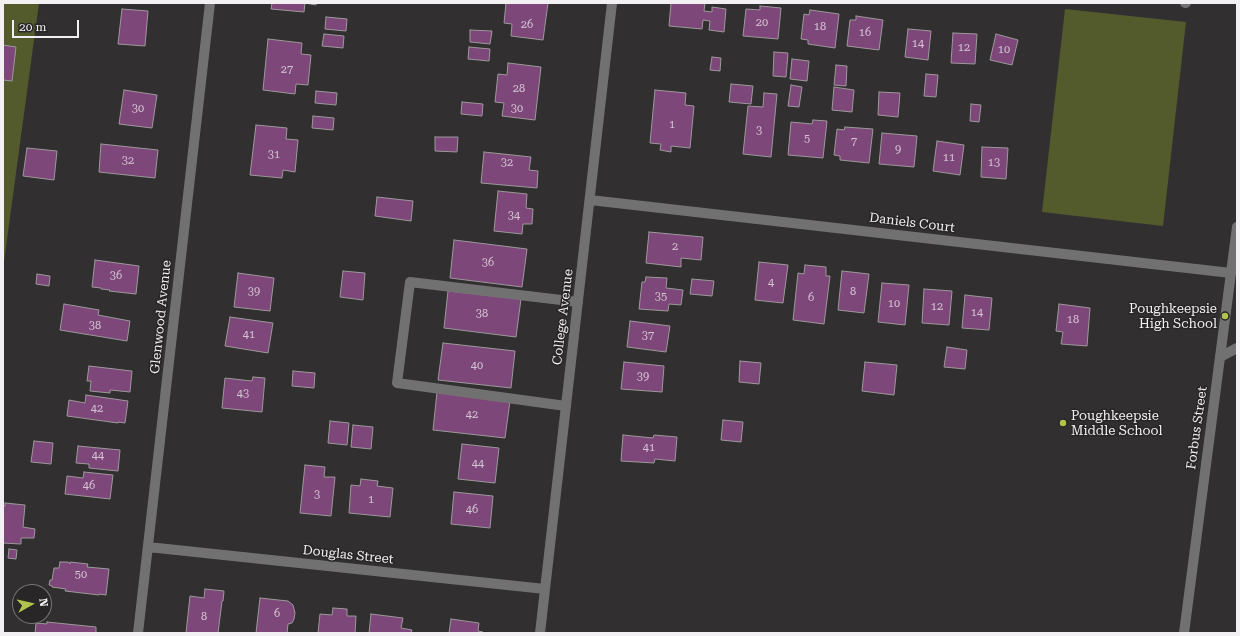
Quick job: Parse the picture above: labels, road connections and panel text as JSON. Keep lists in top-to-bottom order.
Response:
{
  "streets": {
    "street": [
      "Daniels Court",
      "Glenwood Avenue",
      "College Avenue",
      "Forbus Street",
      "Douglas Street"
    ]
  },
  "crossings": [
    ["Daniels Court", "College Avenue"],
    ["Daniels Court", "Forbus Street"],
    ["Glenwood Avenue", "Douglas Street"],
    ["College Avenue", "Douglas Street"]
  ],
  "places": ["Poughkeepsie High School", "Poughkeepsie Middle School"],
  "house_numbers": [
    "20",
    "26",
    "18",
    "16",
    "14",
    "12",
    "10",
    "27",
    "28",
    "30",
    "30",
    "1",
    "3",
    "5",
    "7",
    "9",
    "31",
    "11",
    "32",
    "32",
    "13",
    "34",
    "2",
    "36",
    "36",
    "4",
    "39",
    "8",
    "35",
    "6",
    "10",
    "12",
    "14",
    "38",
    "18",
    "38",
    "41",
    "37",
    "40",
    "39",
    "43",
    "42",
    "42",
    "41",
    "44",
    "44",
    "46",
    "3",
    "1",
    "46",
    "50",
    "6",
    "8"
  ],
  "scale_bar": "20 m",
  "north": "right"
}
